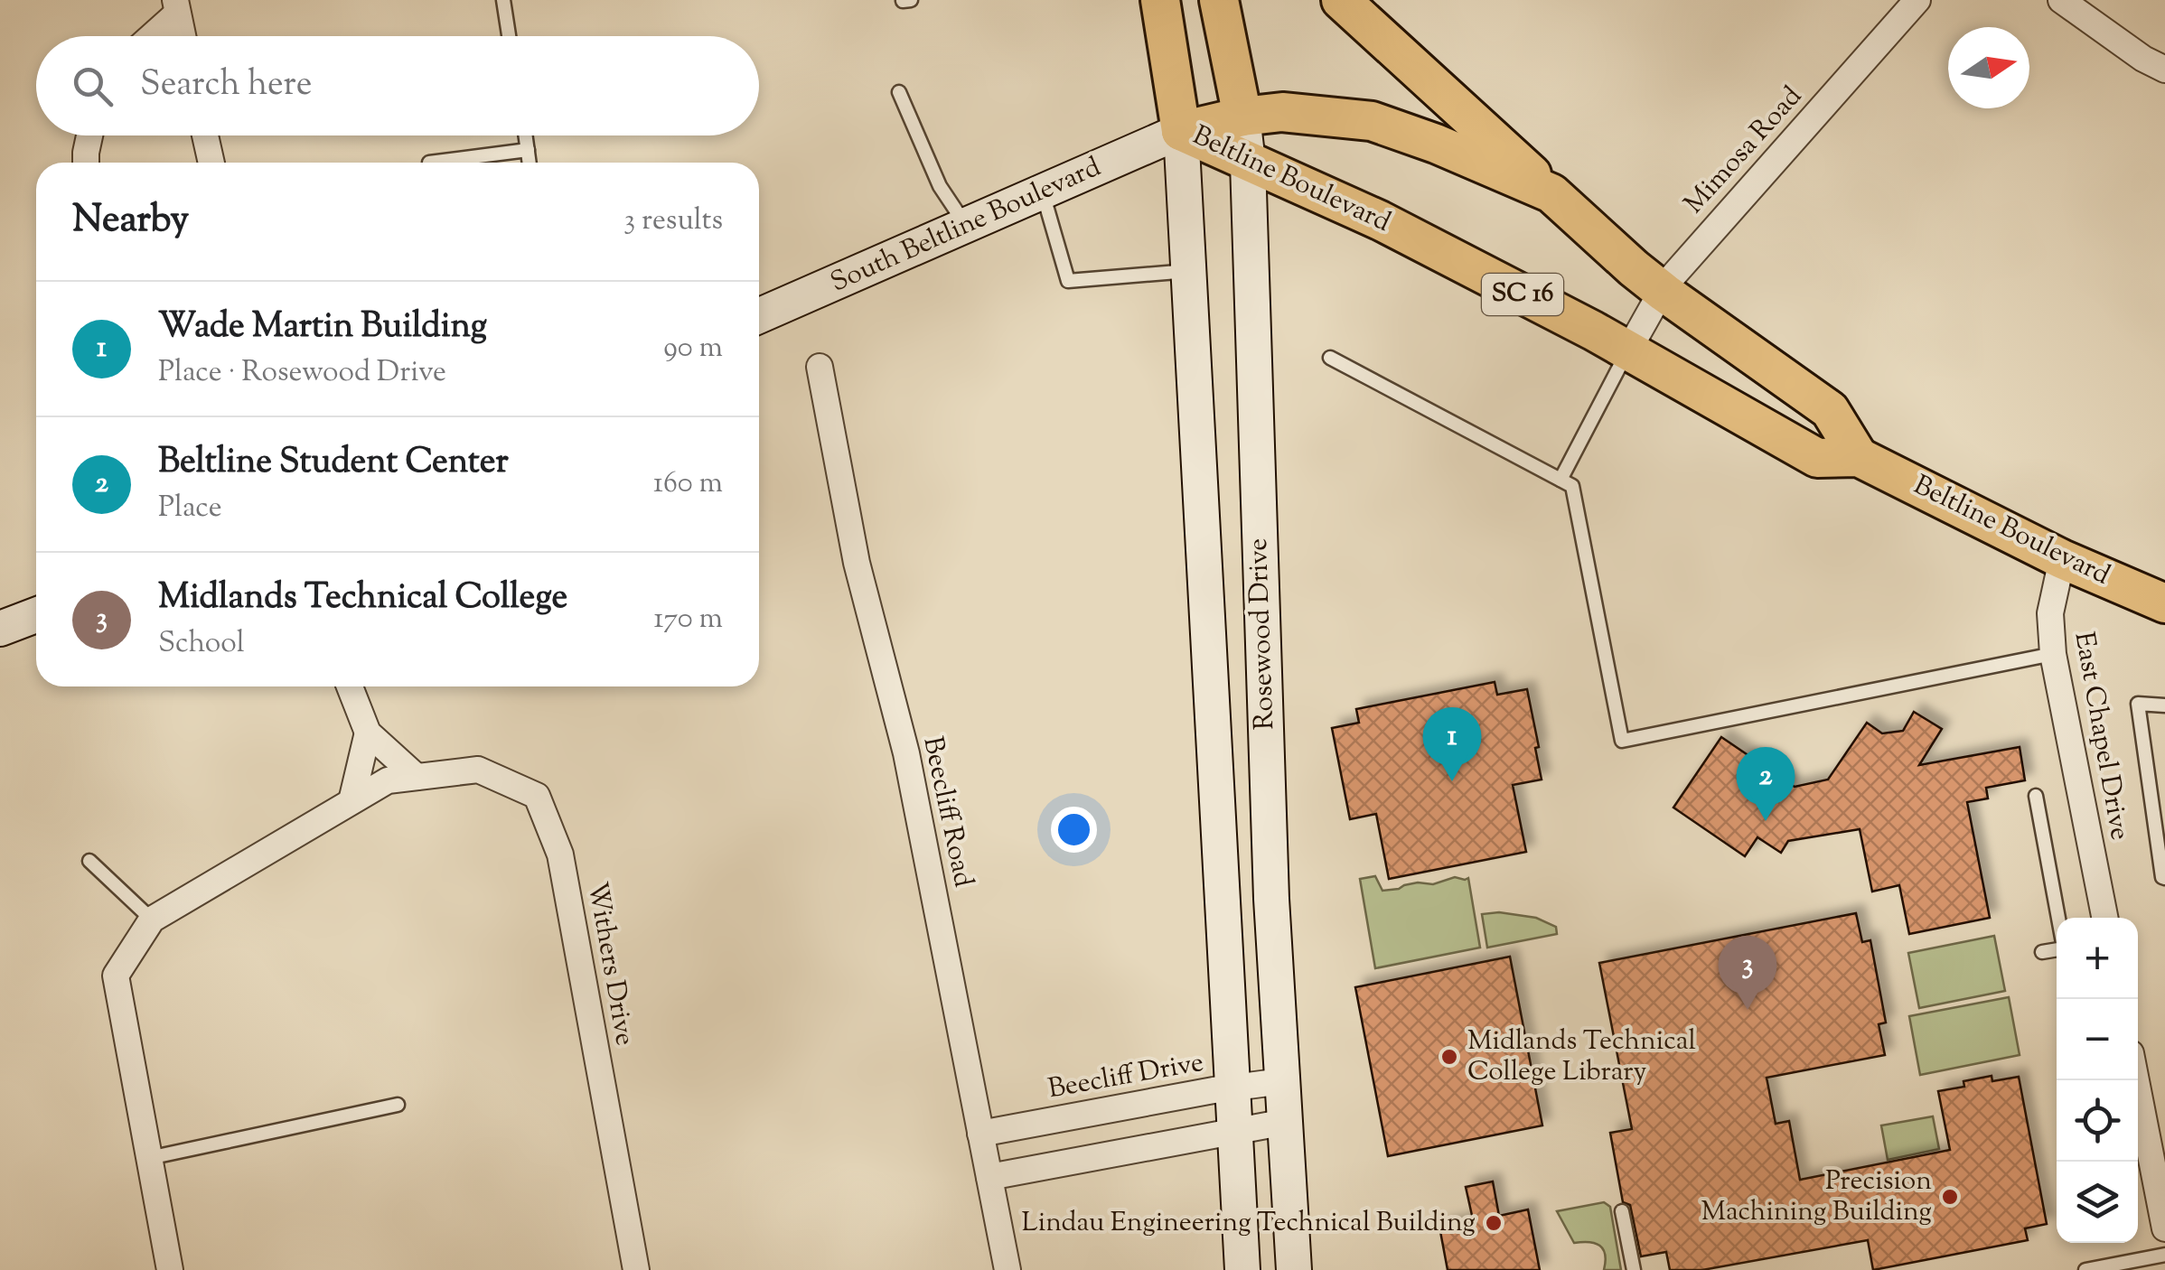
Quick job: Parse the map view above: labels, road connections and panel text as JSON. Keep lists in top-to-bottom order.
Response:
{
  "streets": {
    "main road": [
      "Beltline Boulevard",
      "South Beltline Boulevard",
      "SC 16",
      "Rosewood Drive"
    ],
    "street": [
      "Mimosa Road",
      "East Chapel Drive",
      "Beecliff Road",
      "Withers Drive",
      "Beecliff Drive"
    ]
  },
  "crossings": [
    ["Mimosa Road", "Beltline Boulevard"],
    ["Beltline Boulevard", "South Beltline Boulevard"],
    ["Beltline Boulevard", "Rosewood Drive"],
    ["Beltline Boulevard", "East Chapel Drive"],
    ["South Beltline Boulevard", "Rosewood Drive"],
    ["Rosewood Drive", "Beecliff Drive"],
    ["Beecliff Road", "Beecliff Drive"]
  ],
  "places": ["Midlands Technical College Library", "Precision Machining Building", "Lindau Engineering Technical Building"],
  "north": "right",
  "page": {
    "search": "Search here",
    "heading": ["Nearby", "3 results"],
    "list": [
      {
        "mark": "1",
        "name": "Wade Martin Building",
        "note": "Place · Rosewood Drive",
        "value": "90 m"
      },
      {
        "mark": "2",
        "name": "Beltline Student Center",
        "note": "Place",
        "value": "160 m"
      },
      {
        "mark": "3",
        "name": "Midlands Technical College",
        "note": "School",
        "value": "170 m"
      }
    ],
    "pins": ["1", "2", "3"],
    "map_buttons": ["+", "−"]
  }
}
